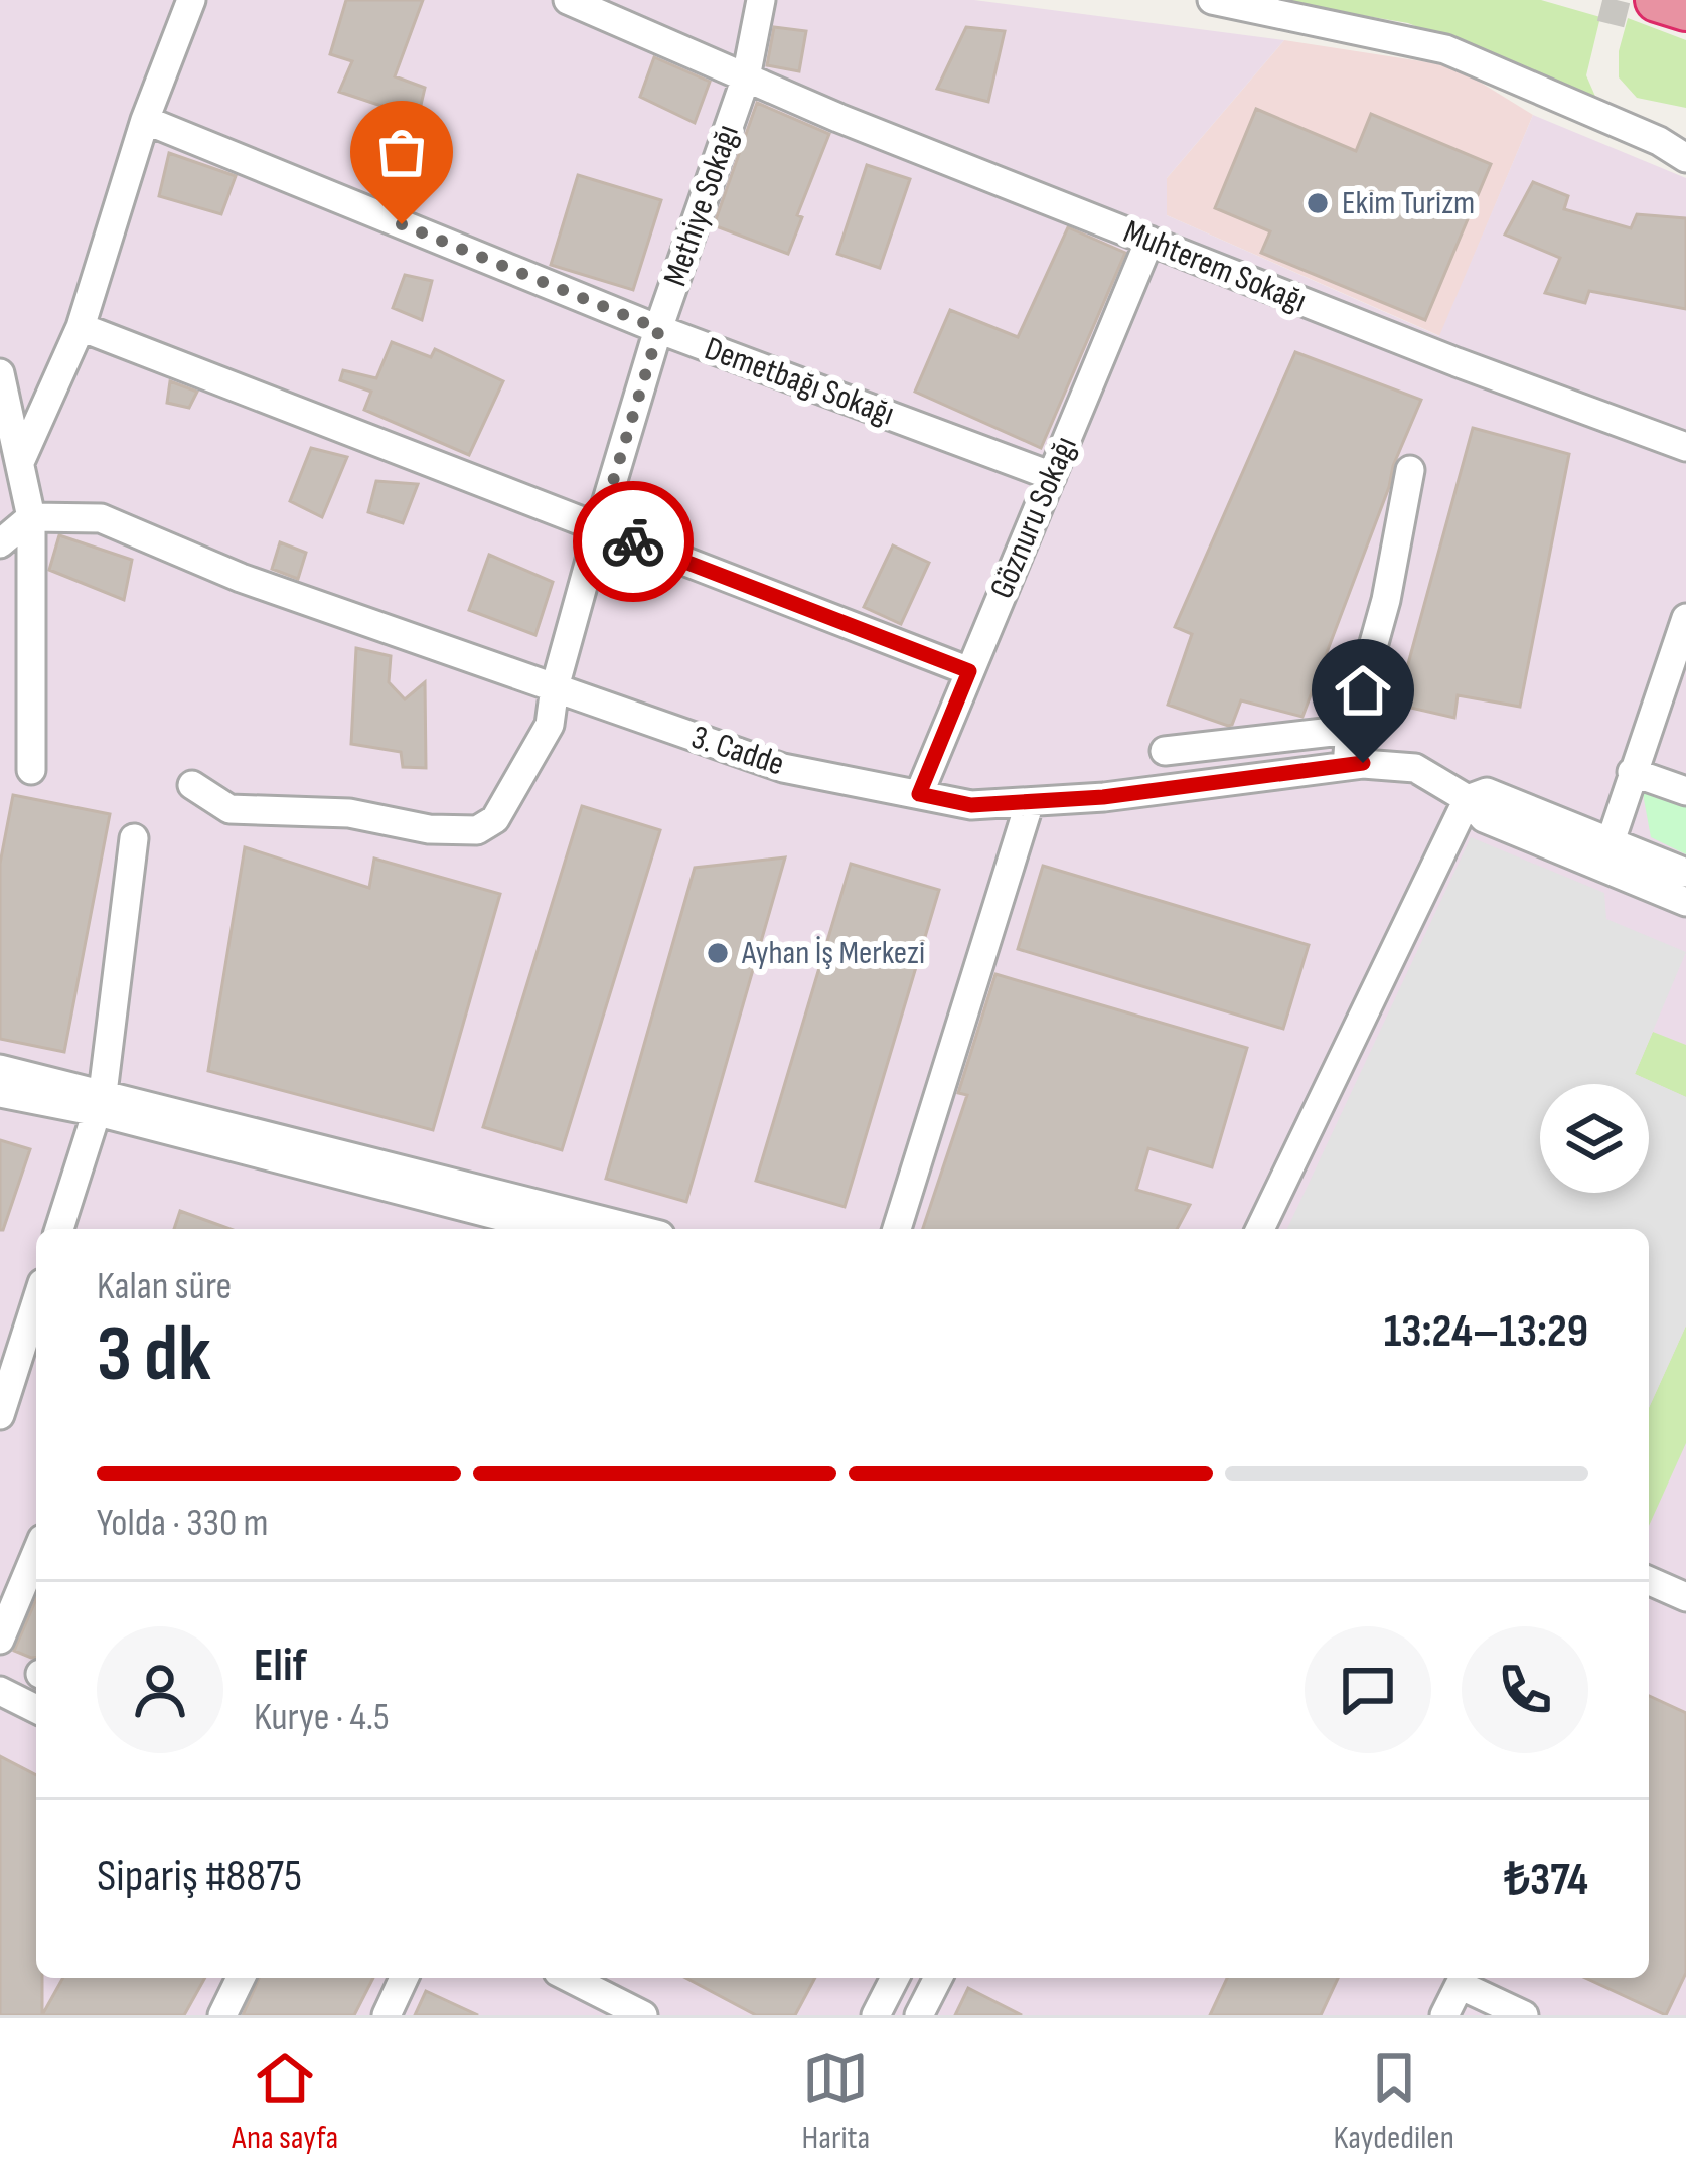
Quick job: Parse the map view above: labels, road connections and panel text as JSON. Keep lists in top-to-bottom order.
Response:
{
  "streets": {
    "street": [
      "Methiye Sokağı",
      "Muhterem Sokağı",
      "Demetbağı Sokağı",
      "Göznuru Sokağı",
      "3. Cadde"
    ]
  },
  "crossings": [
    ["Methiye Sokağı", "Muhterem Sokağı"],
    ["Methiye Sokağı", "Demetbağı Sokağı"],
    ["Methiye Sokağı", "3. Cadde"],
    ["Muhterem Sokağı", "Göznuru Sokağı"],
    ["Demetbağı Sokağı", "Göznuru Sokağı"],
    ["Göznuru Sokağı", "3. Cadde"]
  ],
  "places": ["Ekim Turizm", "Ayhan İş Merkezi"],
  "page": {
    "heading": ["3 dk", "Kalan süre", "13:24–13:29"],
    "panel": [
      "Elif",
      "Kurye · 4.5",
      "Sipariş #8875",
      "₺374"
    ],
    "bar": "Yolda · 330 m",
    "tabs": ["Ana sayfa", "Harita", "Kaydedilen"]
  }
}
